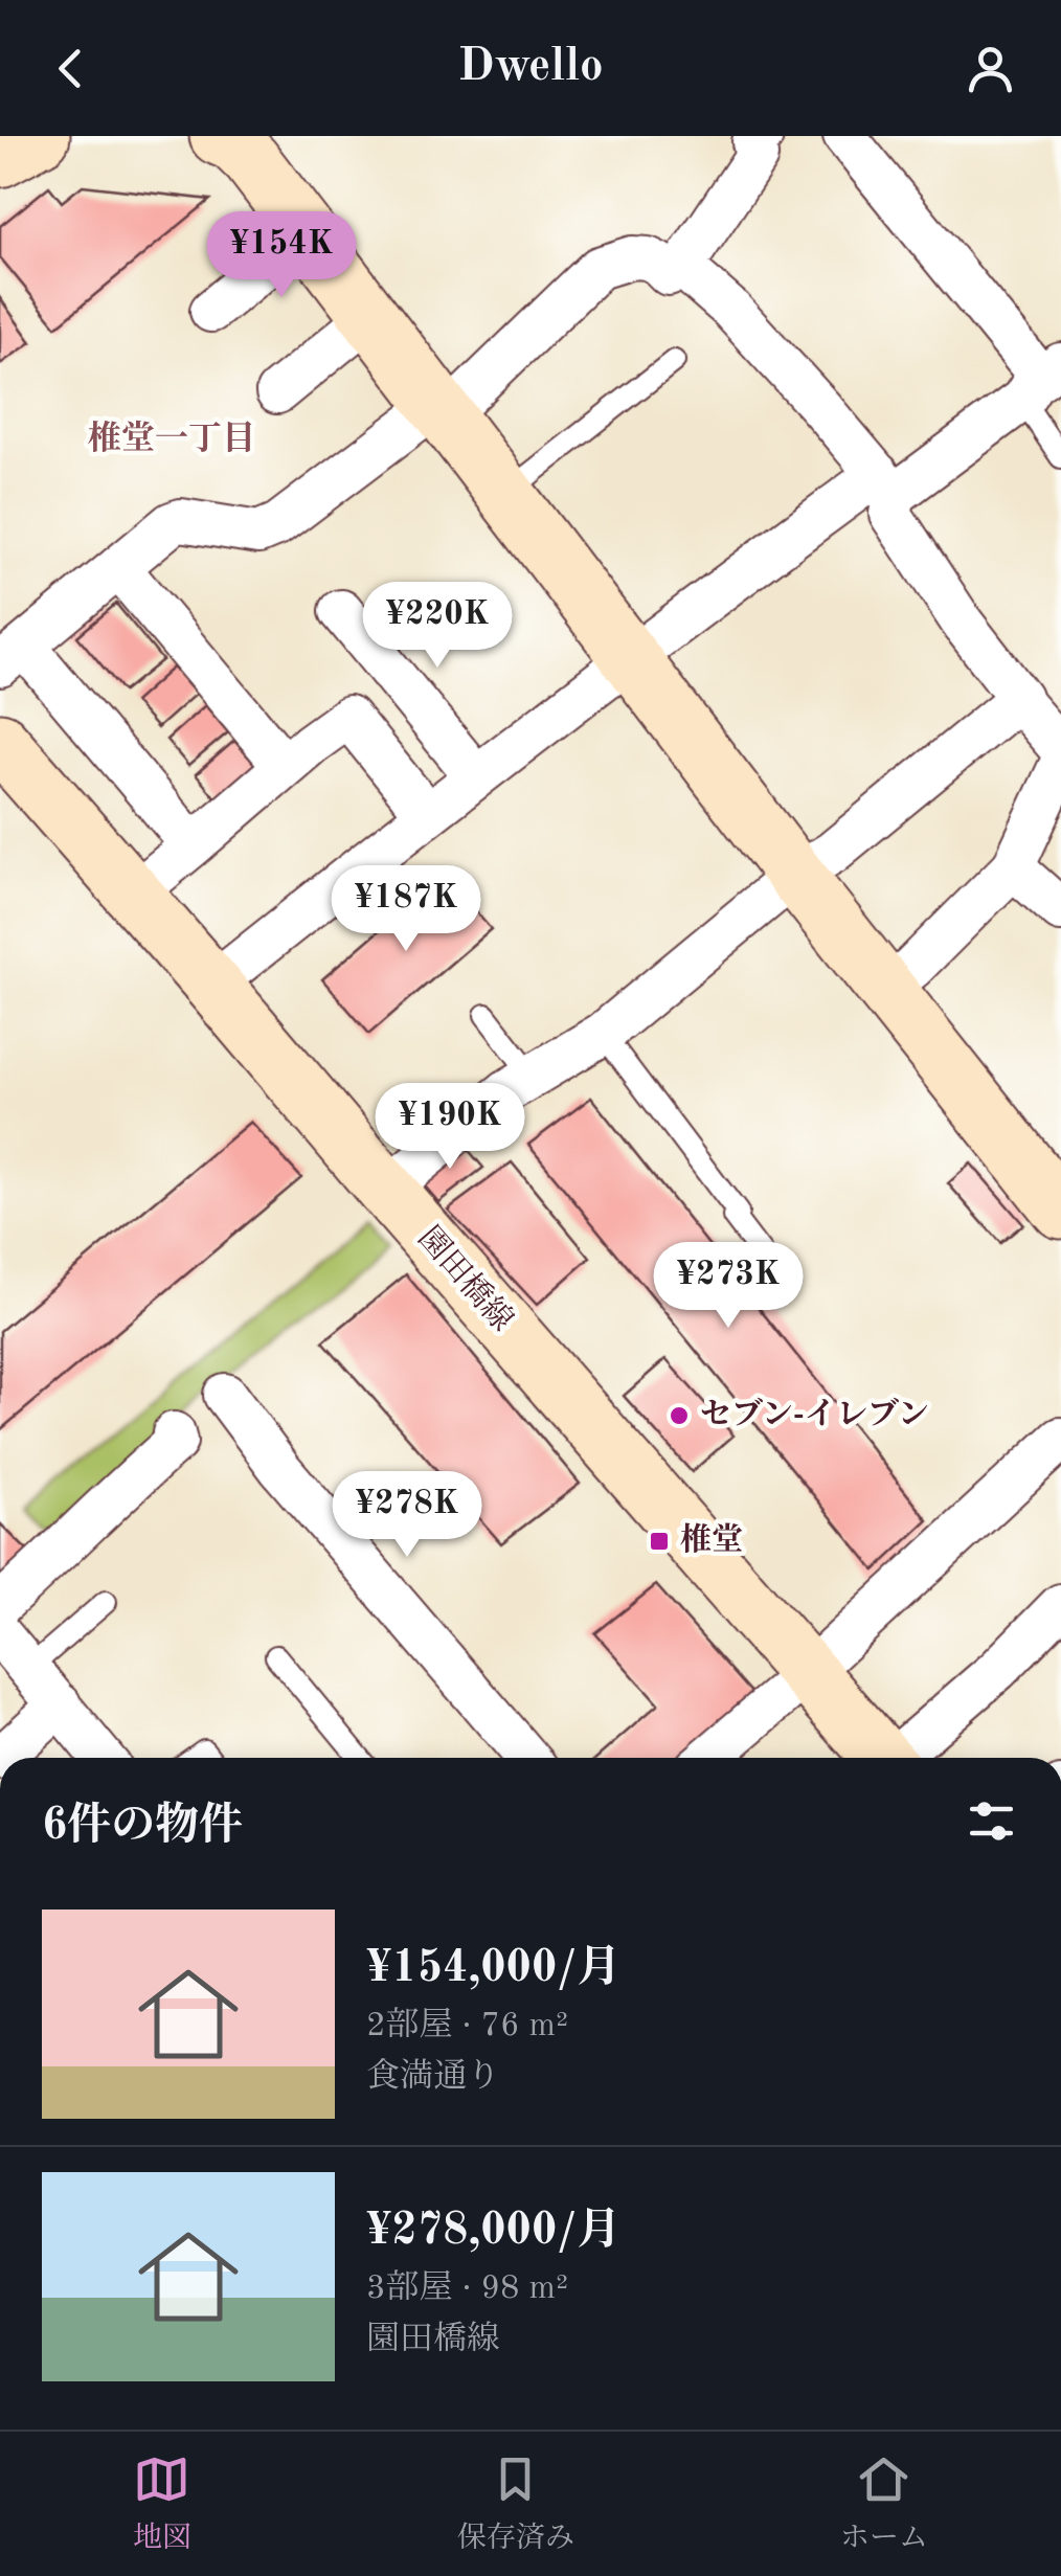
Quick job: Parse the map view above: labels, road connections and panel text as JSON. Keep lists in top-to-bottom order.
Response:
{
  "streets": {
    "street": ["園田橋線"]
  },
  "districts": ["椎堂一丁目"],
  "places": {
    "other": ["セブン-イレブン"],
    "transit": ["椎堂"]
  },
  "page": {
    "header": "Dwello",
    "price": [
      "¥154K",
      "¥220K",
      "¥187K",
      "¥190K",
      "¥273K",
      "¥278K"
    ],
    "heading": "6件の物件",
    "list": [
      {
        "name": "¥154,000/月",
        "note": "2部屋 · 76 m² · 食満通り"
      },
      {
        "name": "¥278,000/月",
        "note": "3部屋 · 98 m² · 園田橋線"
      }
    ],
    "tabs": ["地図", "保存済み", "ホーム"]
  }
}
